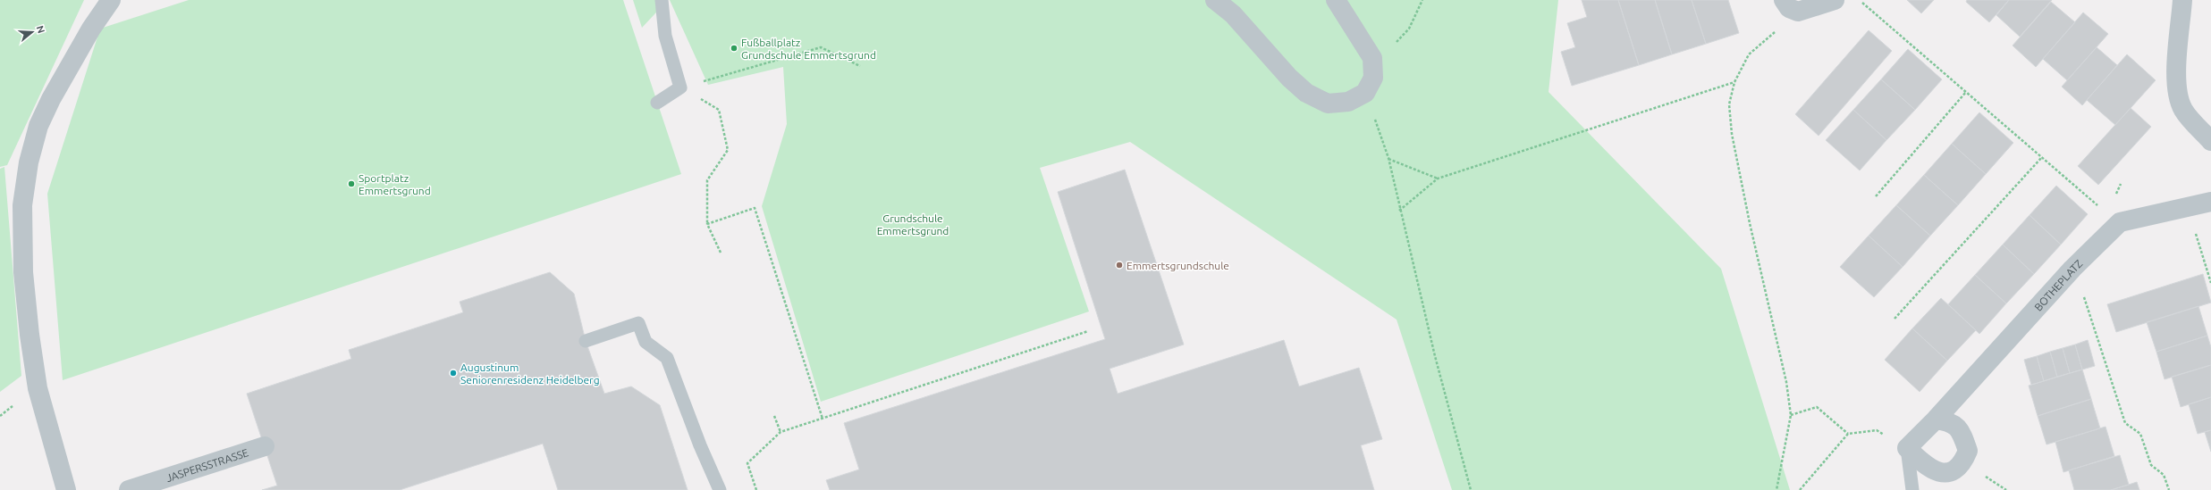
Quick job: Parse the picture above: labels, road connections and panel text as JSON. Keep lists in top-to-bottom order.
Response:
{
  "streets": {
    "street": ["BOTHEPLATZ", "JASPERSSTRASSE"]
  },
  "parks": ["Grundschule Emmertsgrund"],
  "places": [
    "Fußballplatz Grundschule Emmertsgrund",
    "Sportplatz Emmertsgrund",
    "Emmertsgrundschule",
    "Augustinum Seniorenresidenz Heidelberg"
  ],
  "north": "right"
}
